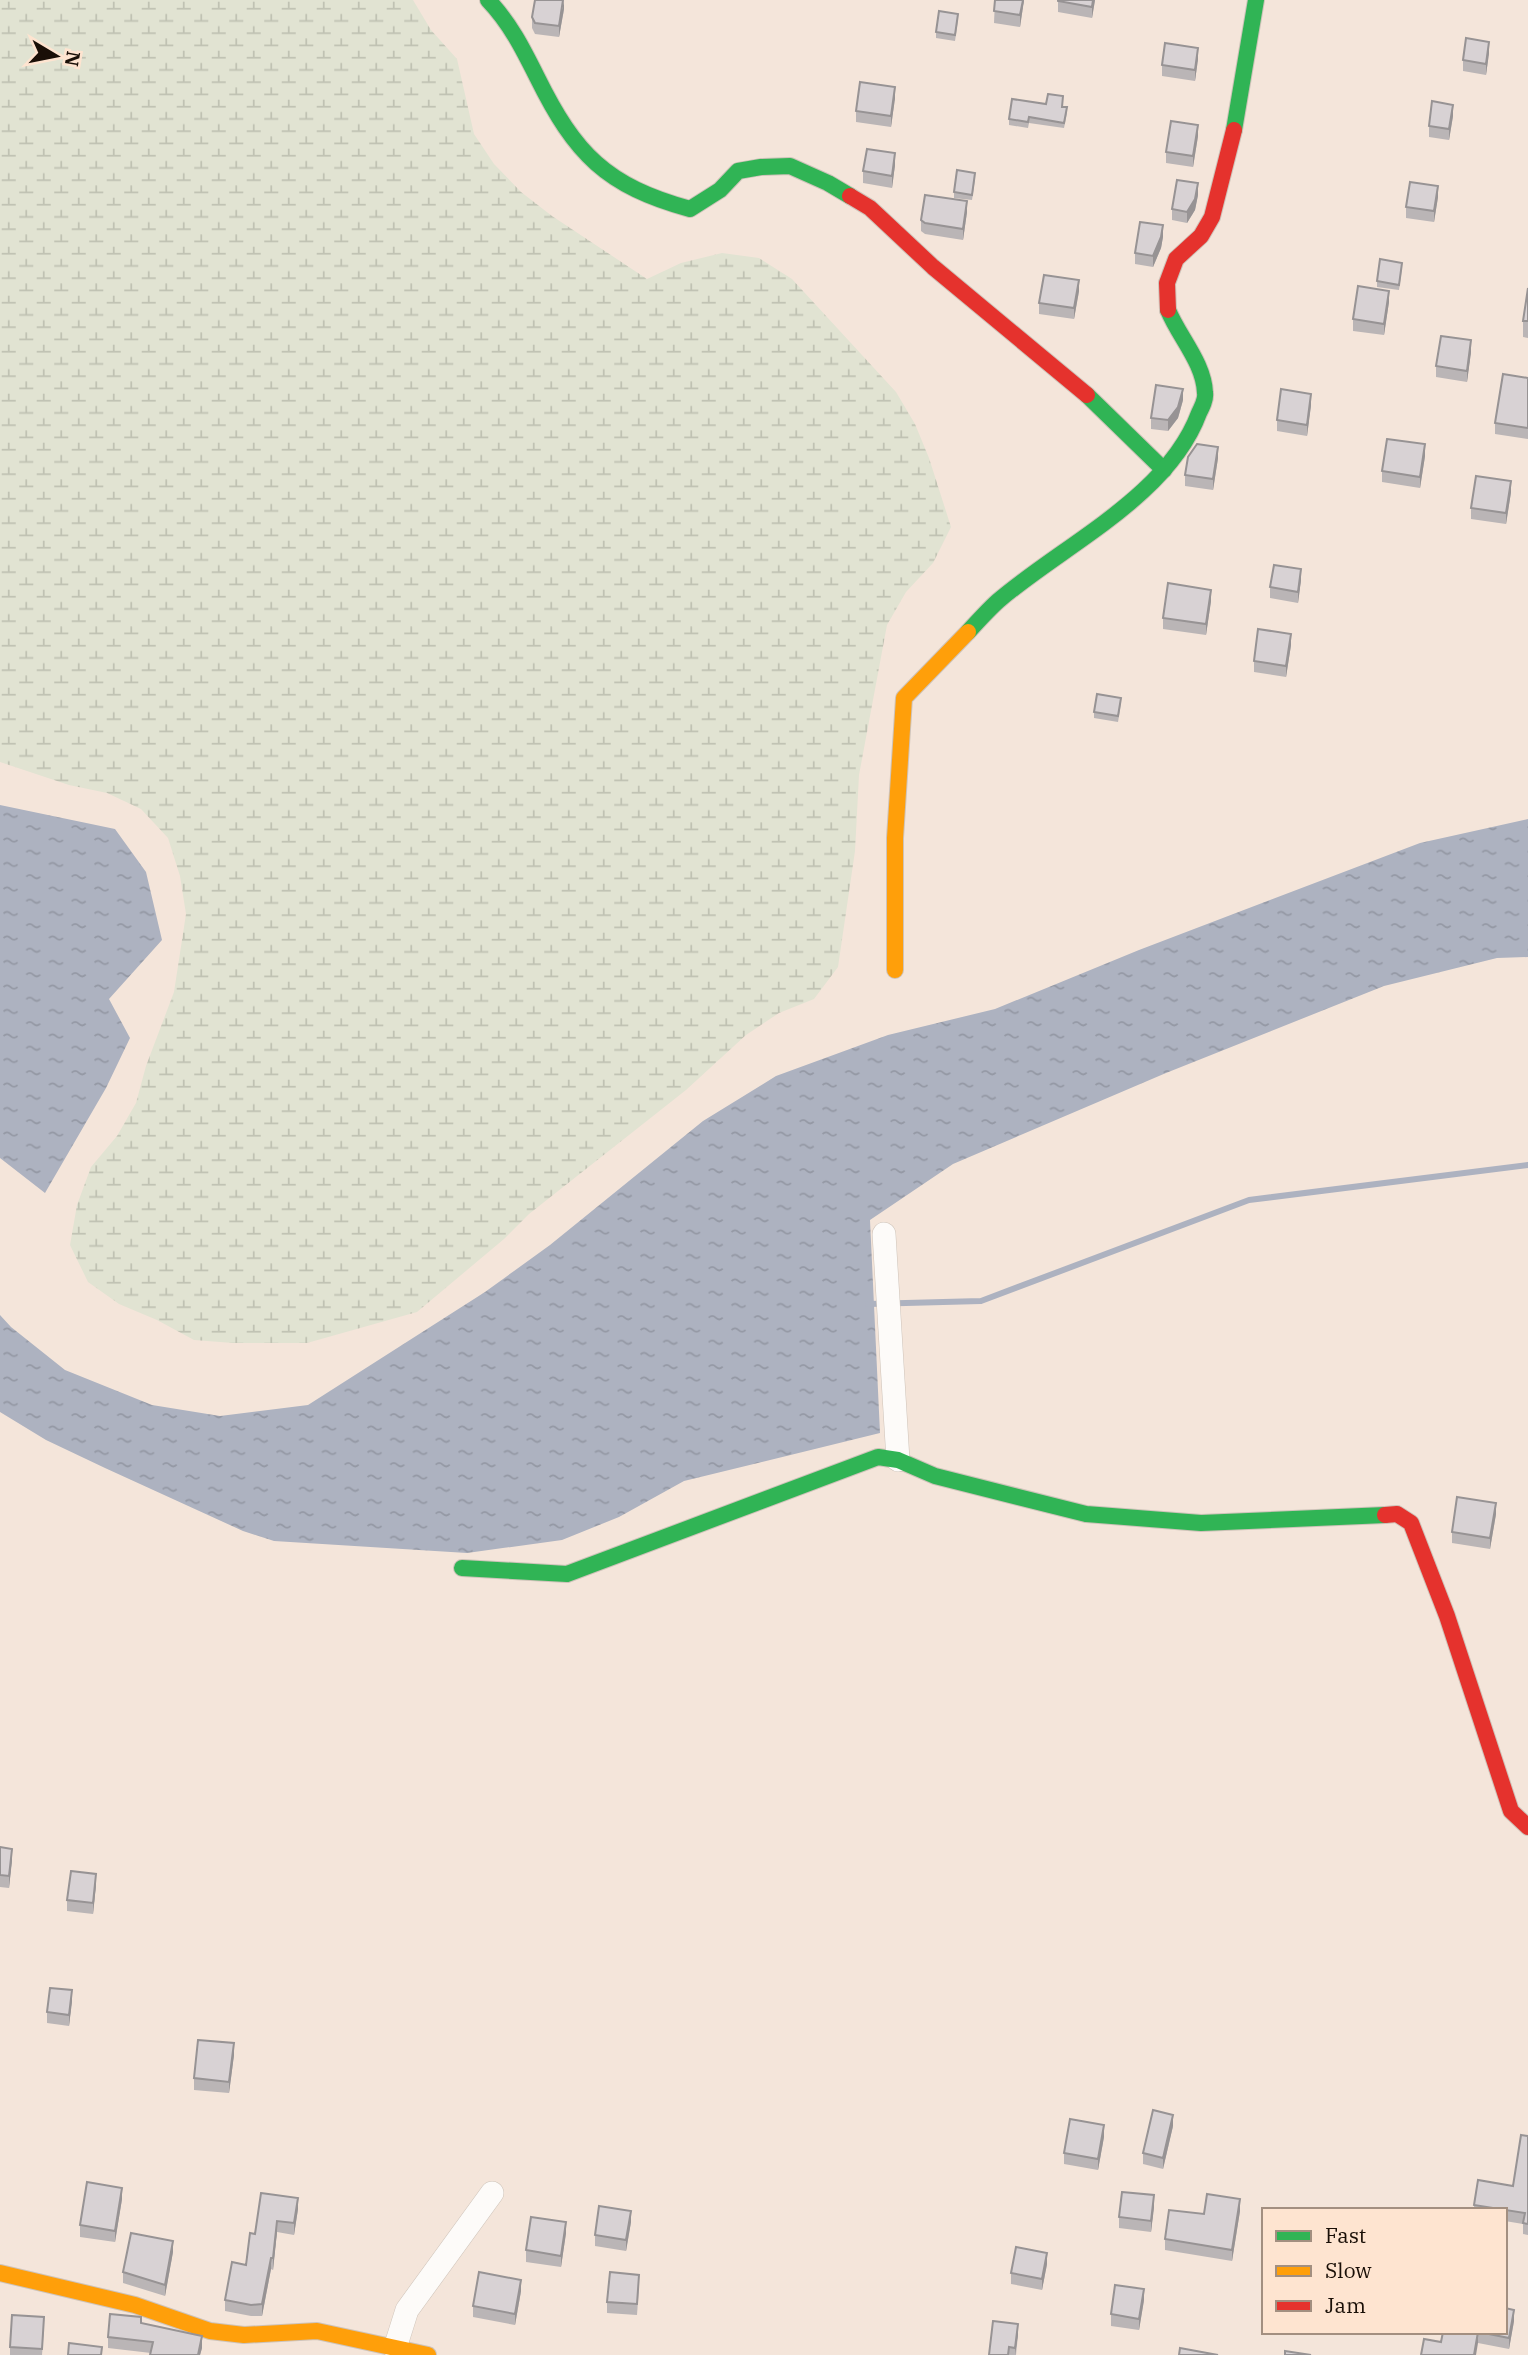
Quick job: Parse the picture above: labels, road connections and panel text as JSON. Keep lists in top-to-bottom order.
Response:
{
  "legend": ["Fast", "Slow", "Jam"],
  "north": "right"
}
